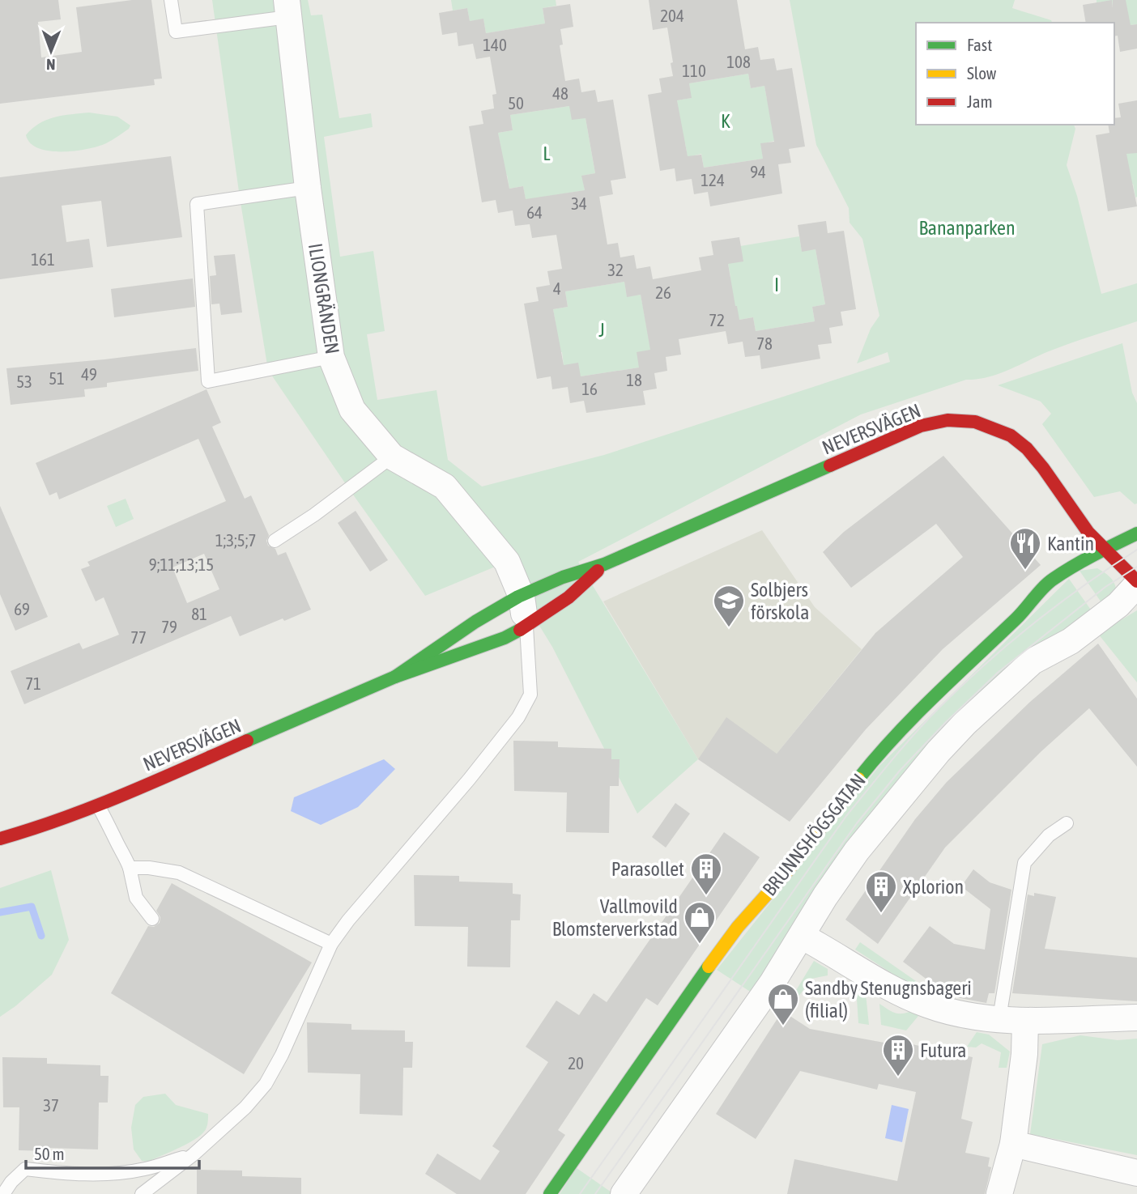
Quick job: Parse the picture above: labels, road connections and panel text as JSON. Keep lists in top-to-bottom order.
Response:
{
  "streets": {
    "street": ["ILIONGRÄNDEN", "NEVERSVÄGEN", "BRUNNSHÖGSGATAN"]
  },
  "crossings": [
    ["ILIONGRÄNDEN", "NEVERSVÄGEN"],
    ["NEVERSVÄGEN", "BRUNNSHÖGSGATAN"]
  ],
  "parks": [
    "K",
    "L",
    "Bananparken",
    "I",
    "J"
  ],
  "places": {
    "restaurant": ["Kantin"],
    "school or university": ["Solbjers förskola"],
    "building": ["Parasollet", "Xplorion", "Futura"],
    "shop": ["Vallmovild Blomsterverkstad", "Sandby Stenugnsbageri (filial)"]
  },
  "house_numbers": [
    "204",
    "140",
    "108",
    "110",
    "48",
    "50",
    "94",
    "124",
    "34",
    "64",
    "161",
    "32",
    "4",
    "26",
    "72",
    "78",
    "49",
    "51",
    "18",
    "53",
    "16",
    "1;3;5;7",
    "9;11;13;15",
    "69",
    "81",
    "79",
    "77",
    "71",
    "20",
    "37"
  ],
  "legend": ["Fast", "Slow", "Jam"],
  "scale_bar": "50 m",
  "north": "bottom"
}
